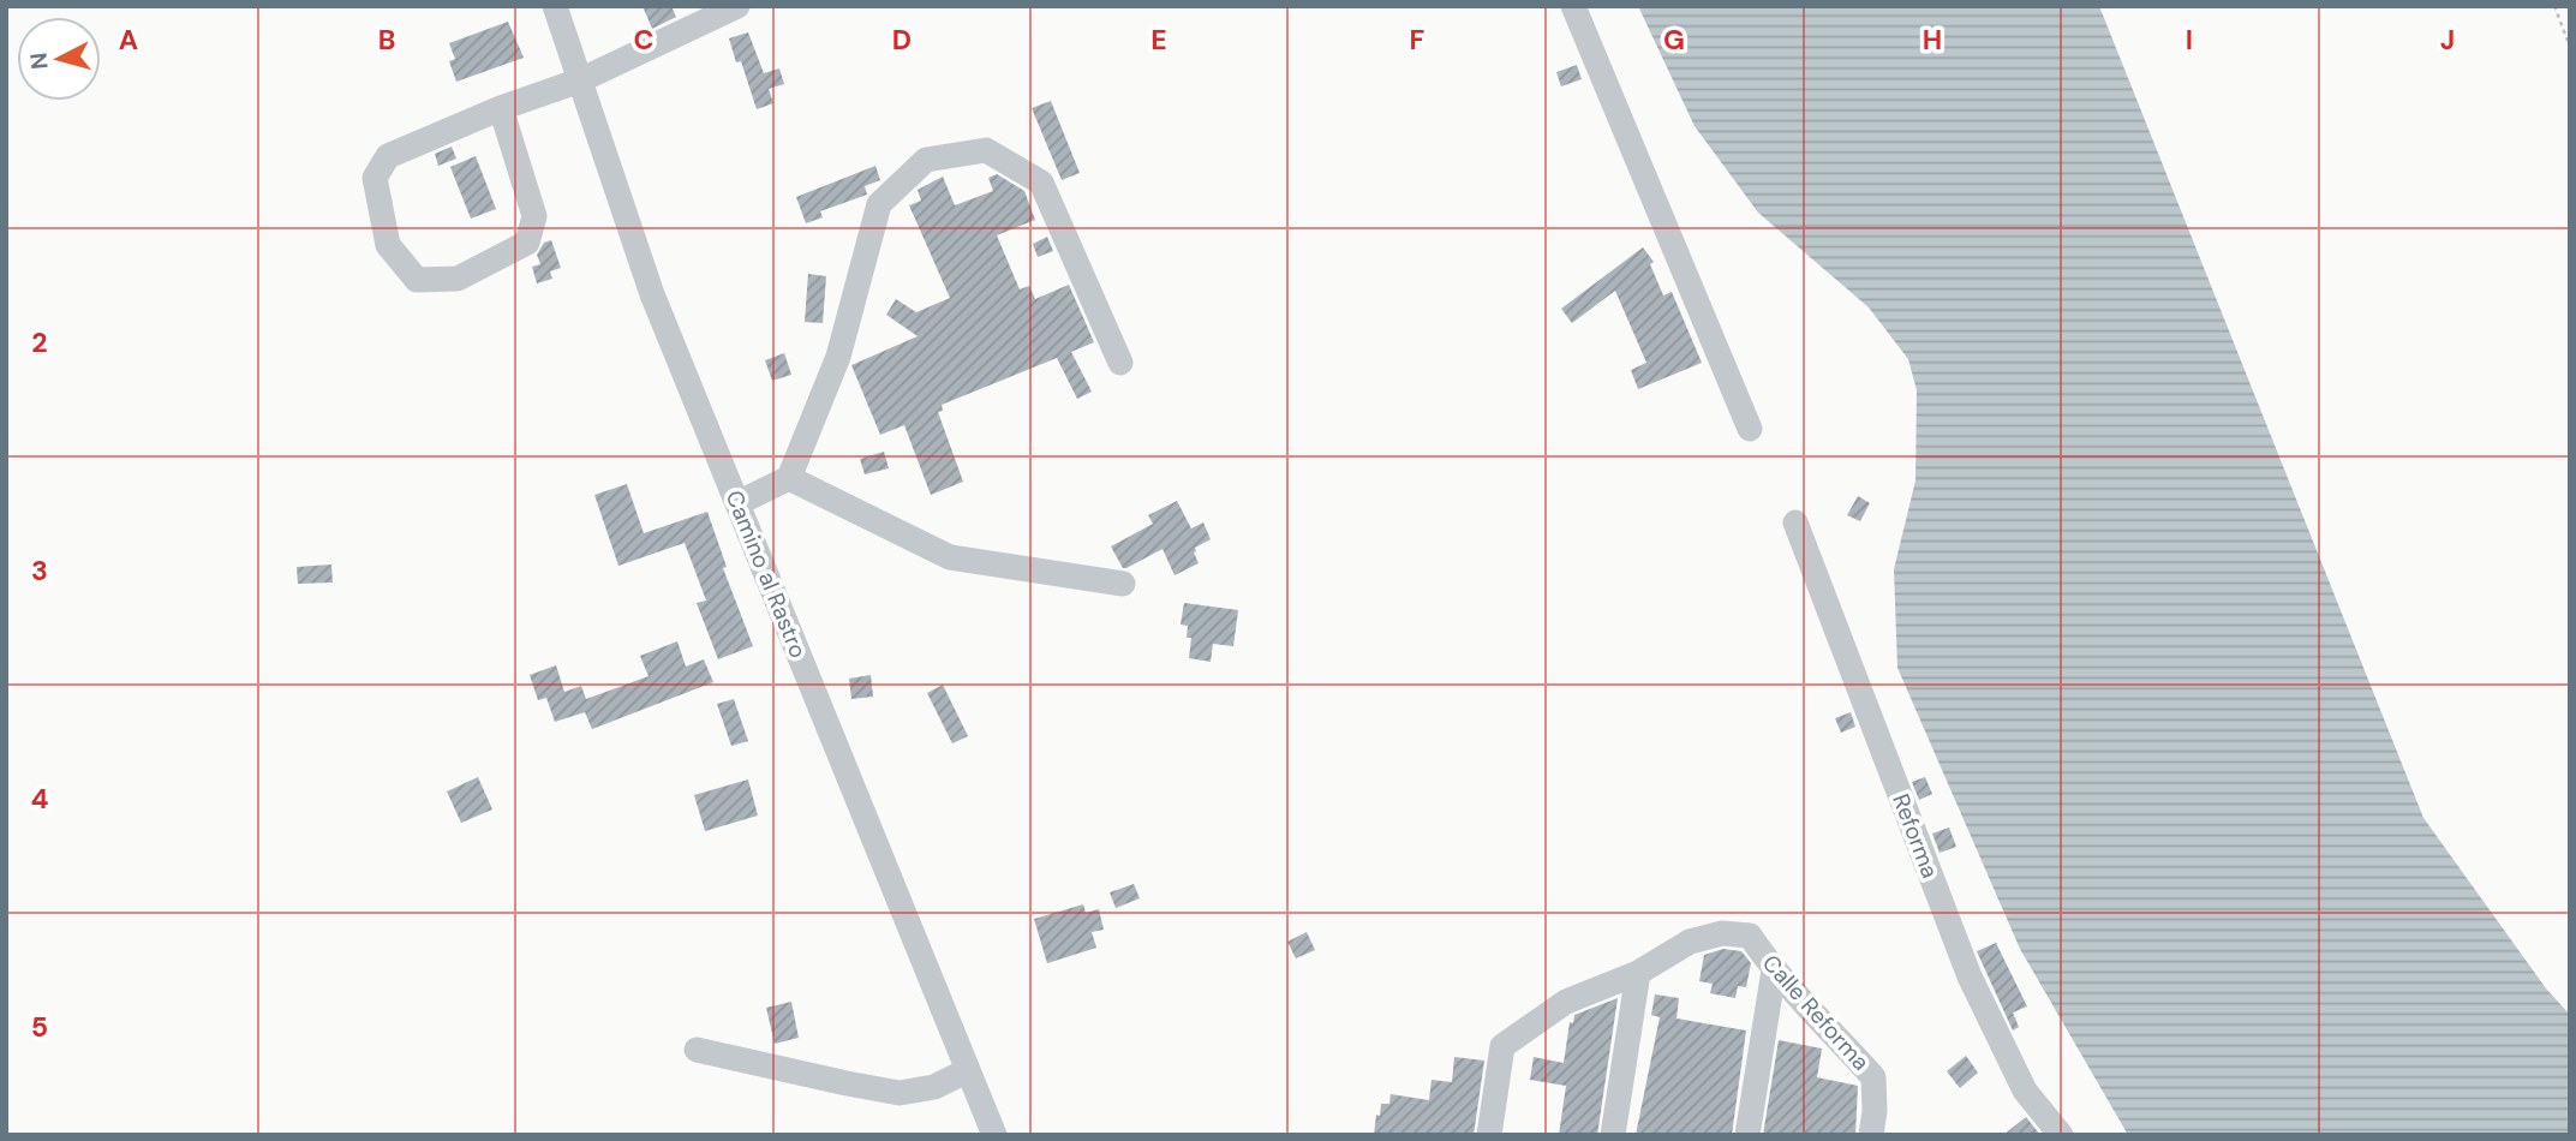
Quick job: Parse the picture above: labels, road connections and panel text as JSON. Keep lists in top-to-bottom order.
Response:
{
  "streets": {
    "street": ["Camino al Rastro", "Reforma", "Calle Reforma"]
  },
  "north": "left",
  "grid": {
    "columns": [
      "A",
      "B",
      "C",
      "D",
      "E",
      "F",
      "G",
      "H",
      "I",
      "J"
    ],
    "rows": [
      "2",
      "3",
      "4",
      "5"
    ]
  }
}
